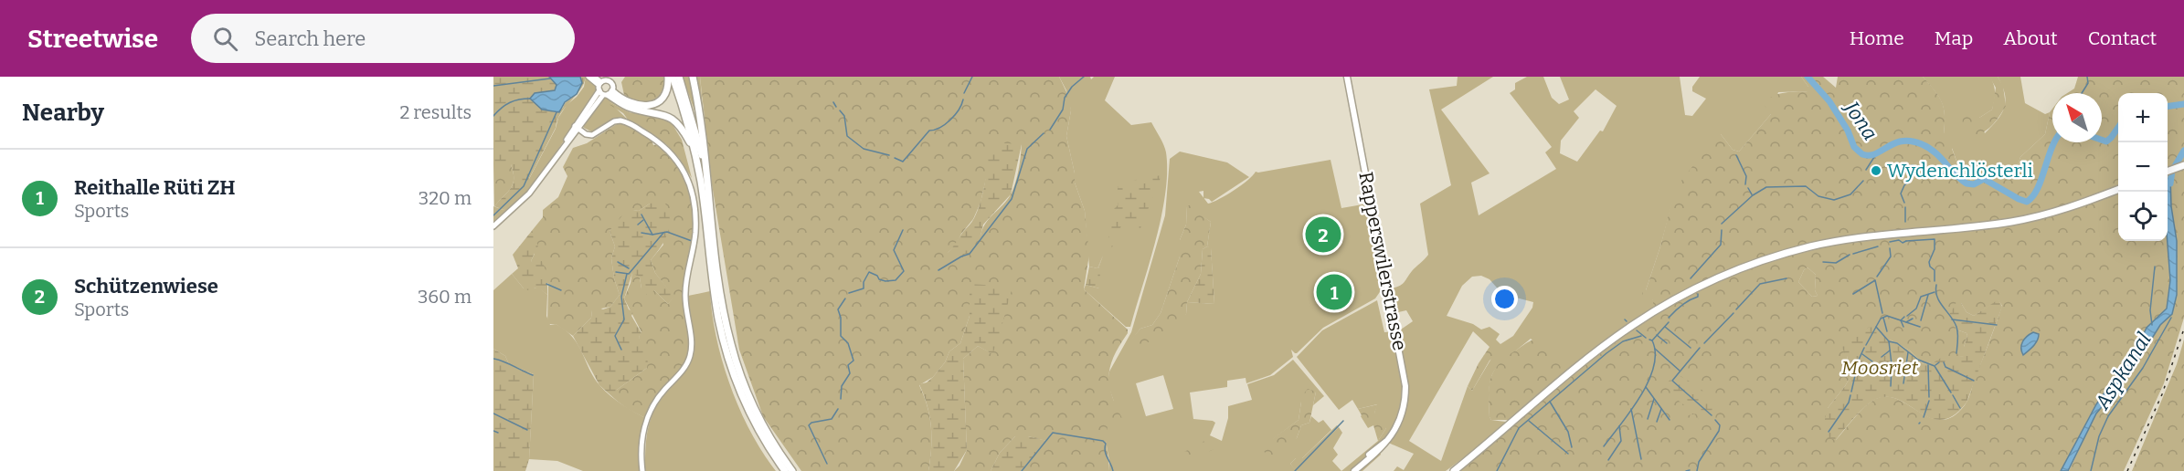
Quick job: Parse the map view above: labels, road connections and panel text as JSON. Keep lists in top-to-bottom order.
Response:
{
  "streets": {
    "main road": ["Rapperswilerstrasse"]
  },
  "water": ["Jona", "Aspkanal"],
  "parks": ["Moosriet"],
  "places": ["Wydenchlösterli"],
  "north": "top left",
  "page": {
    "header": "Streetwise",
    "search": "Search here",
    "nav": [
      "Home",
      "Map",
      "About",
      "Contact"
    ],
    "heading": ["Nearby", "2 results"],
    "map_buttons": ["+", "−"],
    "list": [
      {
        "mark": "1",
        "name": "Reithalle Rüti ZH",
        "note": "Sports",
        "value": "320 m"
      },
      {
        "mark": "2",
        "name": "Schützenwiese",
        "note": "Sports",
        "value": "360 m"
      }
    ],
    "pins": ["2", "1"]
  }
}
